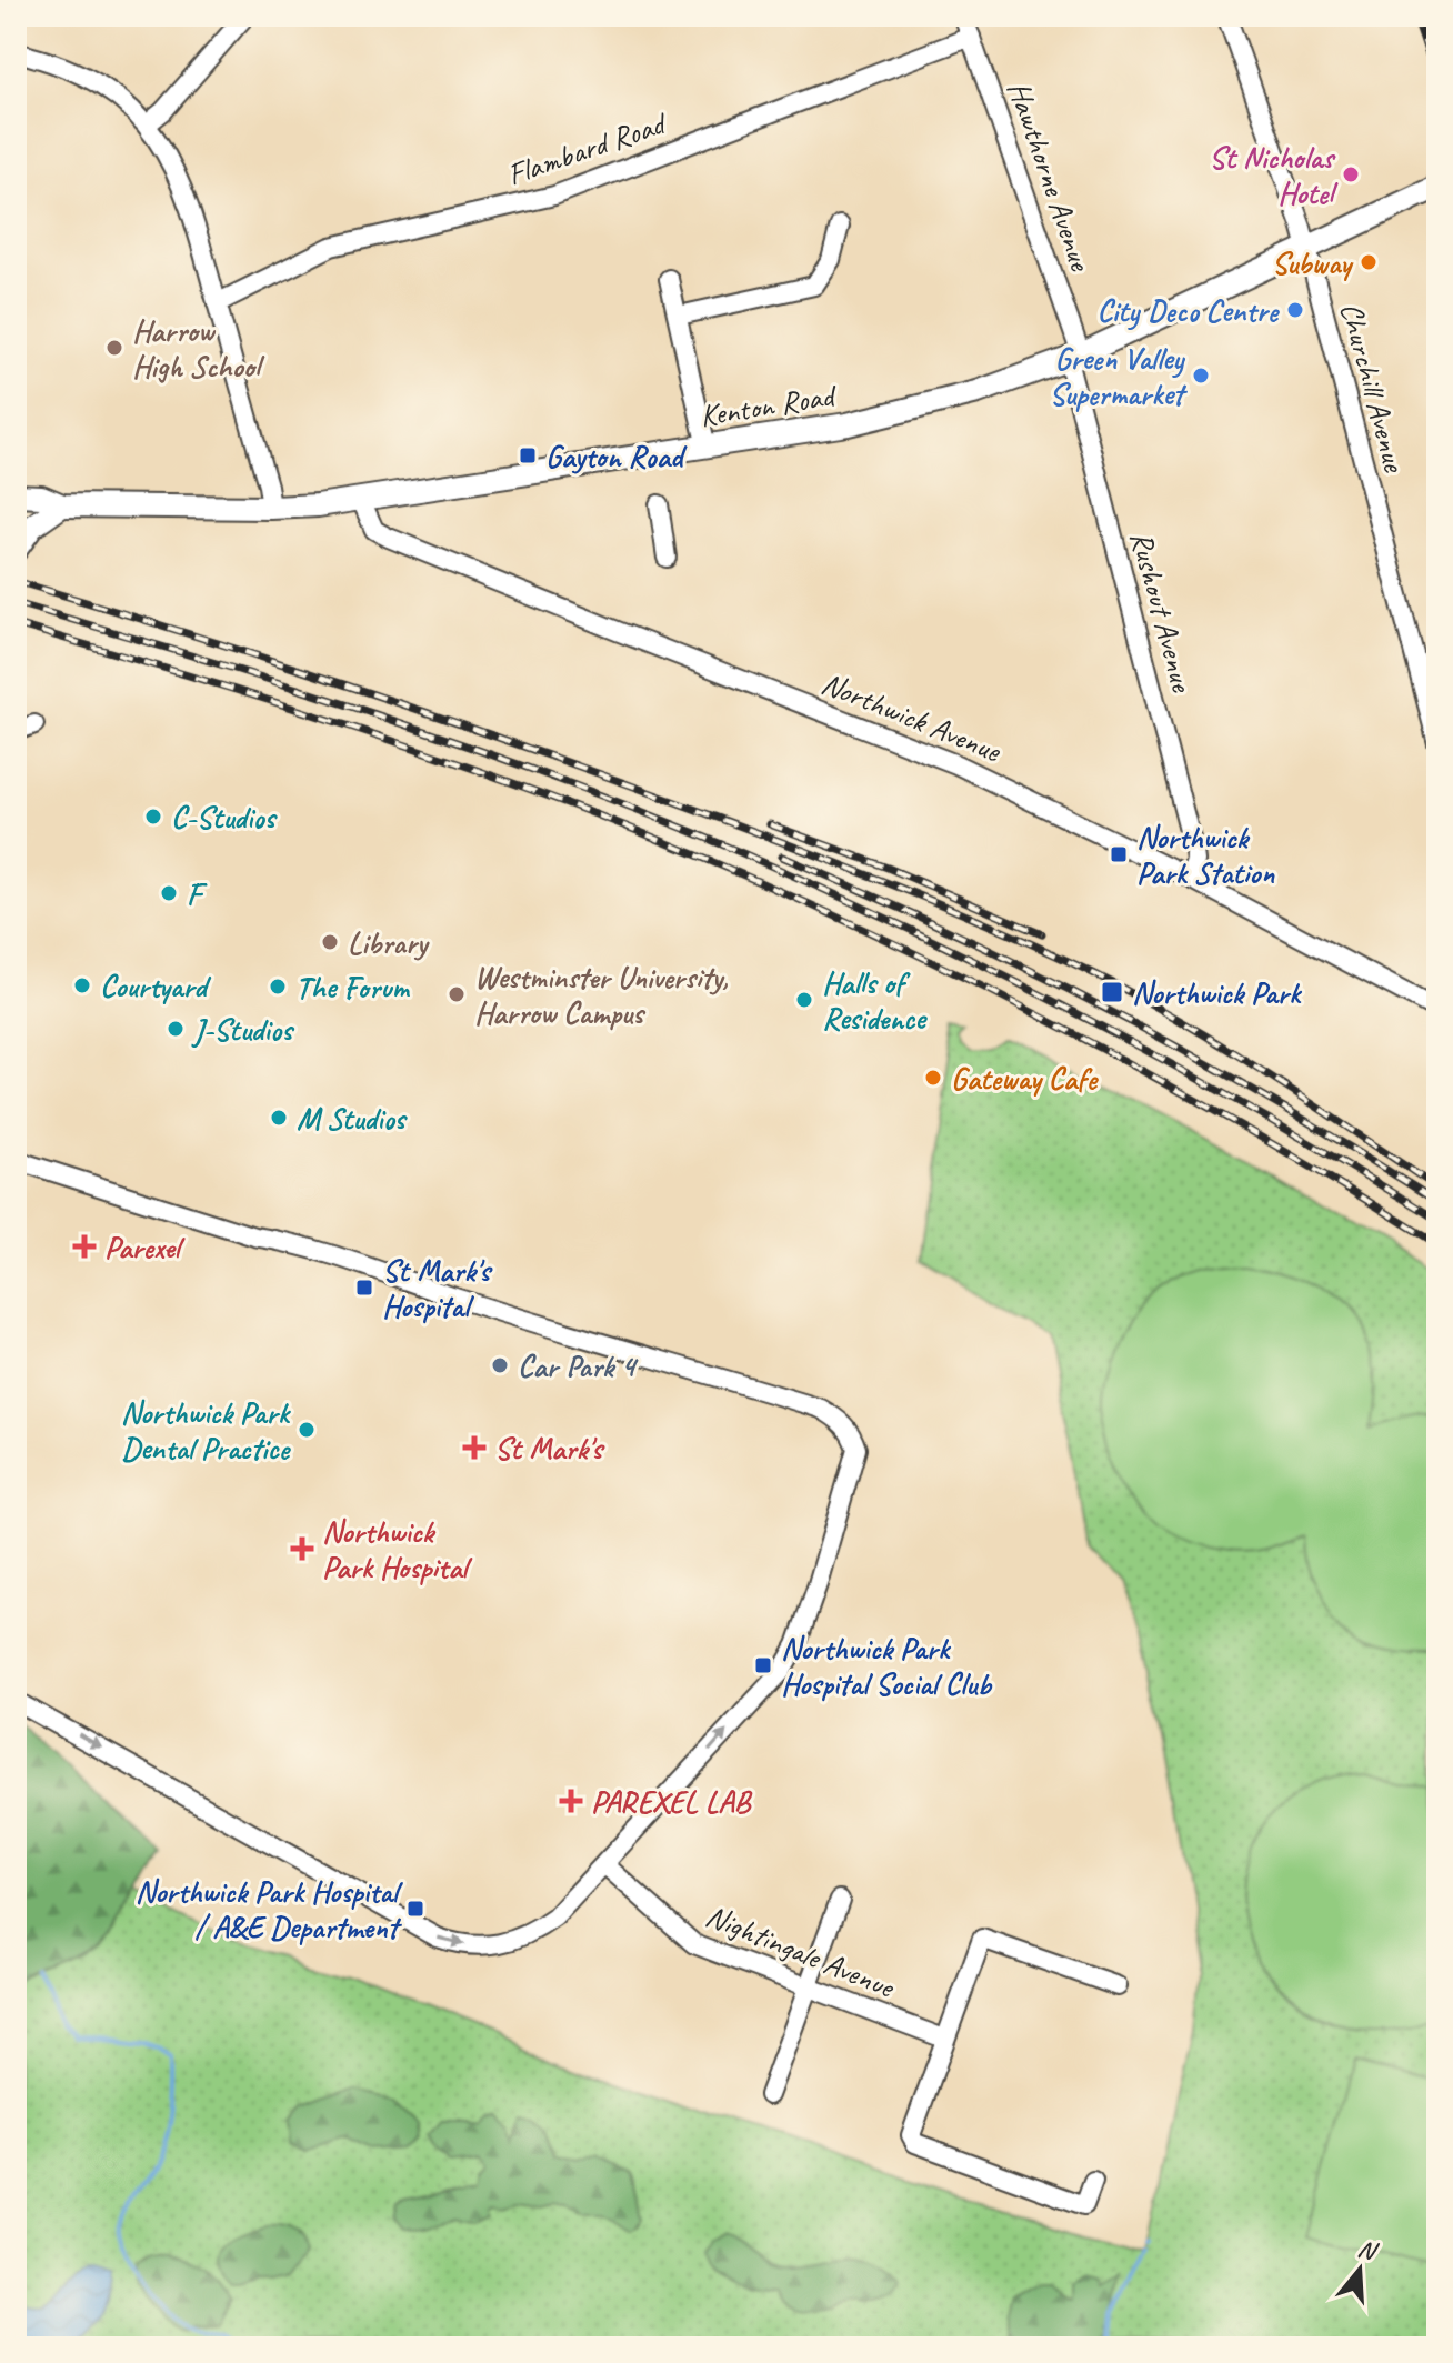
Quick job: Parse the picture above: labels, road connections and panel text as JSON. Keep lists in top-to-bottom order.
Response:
{
  "streets": {
    "main road": ["Kenton Road"],
    "street": [
      "Flambard Road",
      "Hawthorne Avenue",
      "Churchill Avenue",
      "Rushout Avenue",
      "Northwick Avenue",
      "Nightingale Avenue"
    ]
  },
  "crossings": [
    ["Flambard Road", "Hawthorne Avenue"],
    ["Hawthorne Avenue", "Kenton Road"],
    ["Hawthorne Avenue", "Rushout Avenue"],
    ["Churchill Avenue", "Kenton Road"],
    ["Kenton Road", "Rushout Avenue"],
    ["Kenton Road", "Northwick Avenue"],
    ["Rushout Avenue", "Northwick Avenue"]
  ],
  "places": {
    "other": [
      "St Nicholas Hotel",
      "Subway",
      "City Deco Centre",
      "Harrow High School",
      "Green Valley Supermarket",
      "C-Studios",
      "F",
      "Library",
      "Courtyard",
      "The Forum",
      "Westminster University, Harrow Campus",
      "Halls of Residence",
      "J-Studios",
      "Gateway Cafe",
      "M Studios",
      "Car Park 4",
      "Northwick Park Dental Practice"
    ],
    "transit": [
      "Gayton Road",
      "Northwick Park Station",
      "Northwick Park",
      "St Mark's Hospital",
      "Northwick Park Hospital Social Club",
      "Northwick Park Hospital / A&E Department"
    ],
    "health": [
      "Parexel",
      "St Mark's",
      "Northwick Park Hospital",
      "PAREXEL LAB"
    ]
  },
  "north": "top"
}
